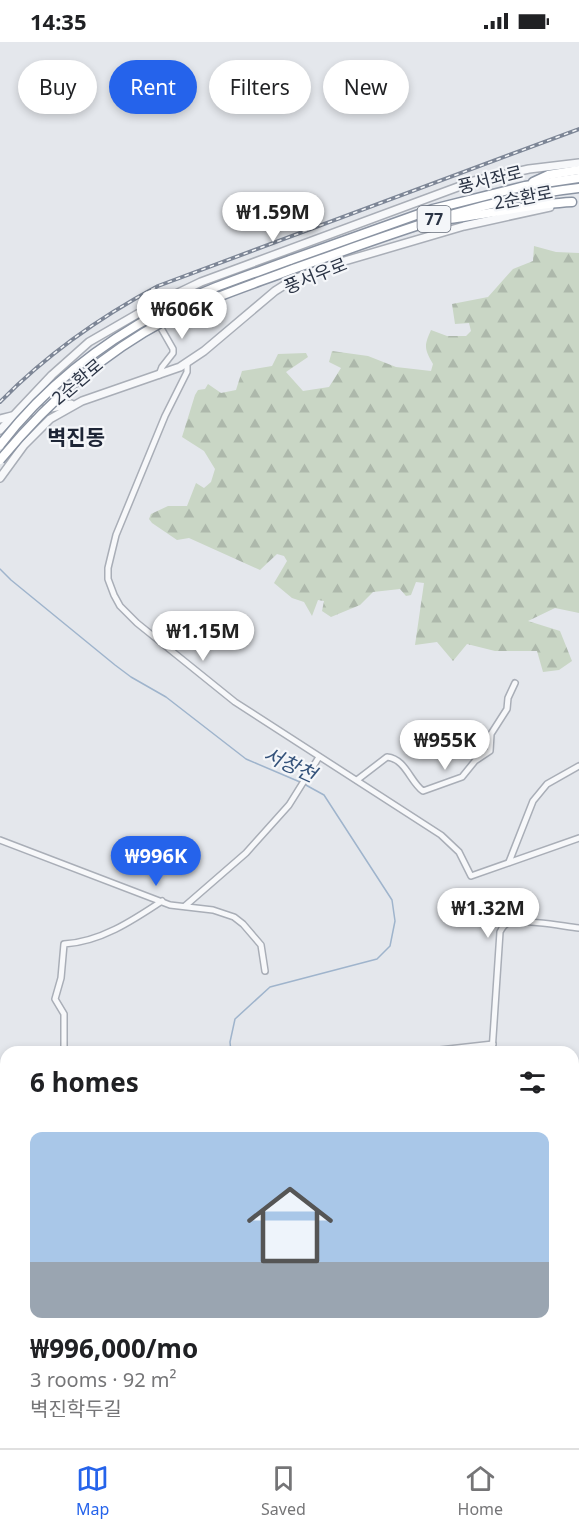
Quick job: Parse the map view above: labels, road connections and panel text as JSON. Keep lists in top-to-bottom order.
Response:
{
  "streets": {
    "highway": ["2순환로", "77"],
    "street": ["풍서좌로", "풍서우로"]
  },
  "districts": ["벽진동"],
  "water": ["서창천"],
  "page": {
    "status": "14:35",
    "chip": [
      "Buy",
      "Rent",
      "Filters",
      "New"
    ],
    "price": [
      "₩1.59M",
      "₩606K",
      "₩1.15M",
      "₩955K",
      "₩996K",
      "₩1.32M"
    ],
    "heading": "6 homes",
    "list": [
      {
        "name": "₩996,000/mo",
        "note": "3 rooms · 92 m² · 벽진학두길"
      }
    ],
    "tabs": ["Map", "Saved", "Home"]
  }
}
